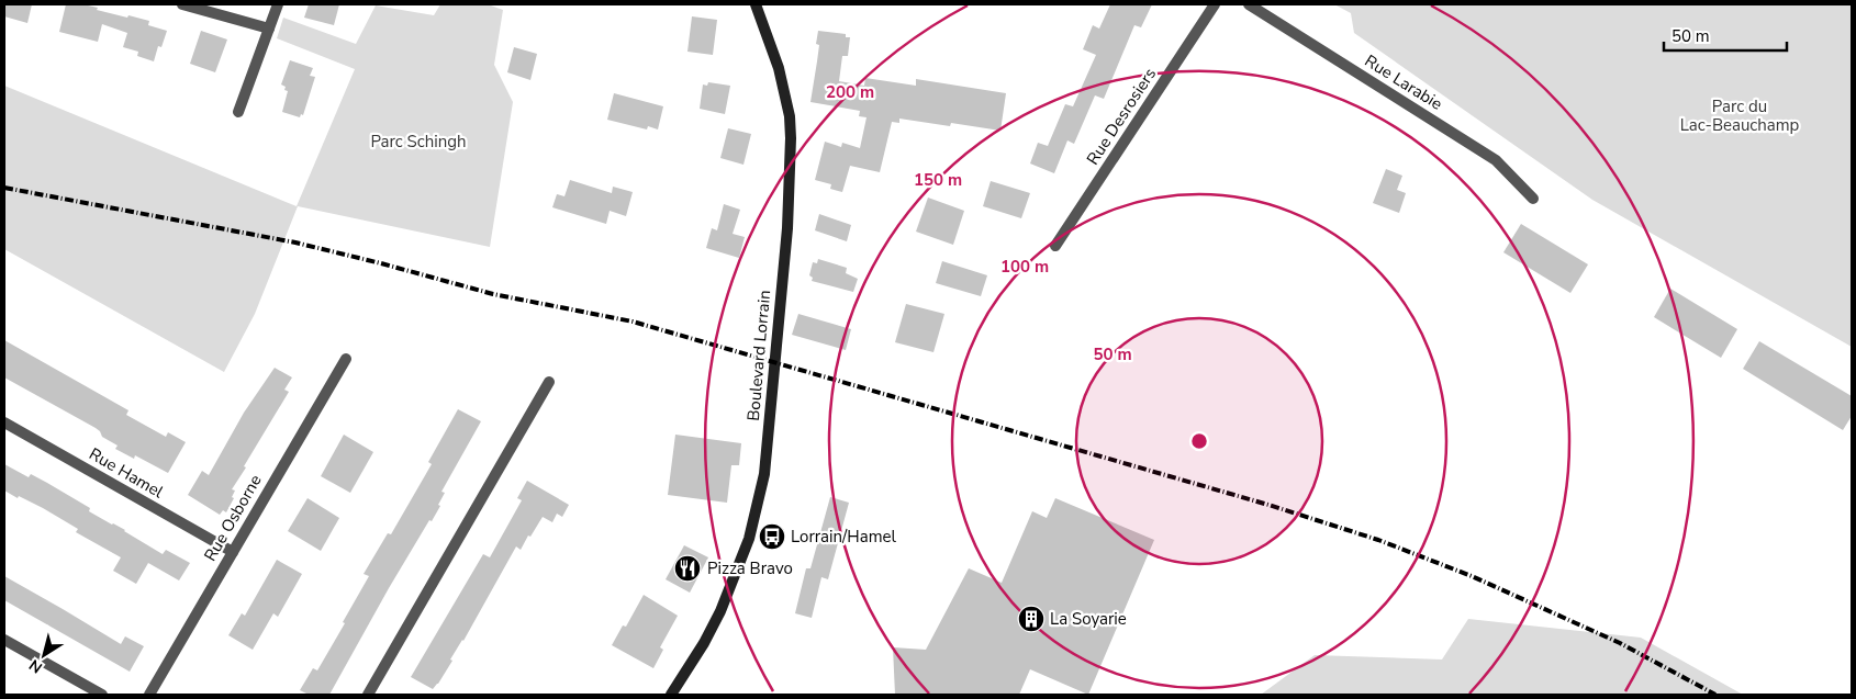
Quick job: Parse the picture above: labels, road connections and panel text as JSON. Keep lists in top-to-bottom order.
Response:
{
  "streets": {
    "main road": ["Boulevard Lorrain"],
    "street": [
      "Rue Larabie",
      "Rue Desrosiers",
      "Rue Hamel",
      "Rue Osborne"
    ]
  },
  "crossings": [
    ["Rue Hamel", "Rue Osborne"]
  ],
  "parks": ["Parc du Lac-Beauchamp", "Parc Schingh"],
  "places": {
    "bus stop": ["Lorrain/Hamel"],
    "restaurant": ["Pizza Bravo"],
    "building": ["La Soyarie"]
  },
  "scale_bar": "50 m",
  "north": "bottom left",
  "rings": [
    "200 m",
    "150 m",
    "100 m",
    "50 m"
  ]
}
